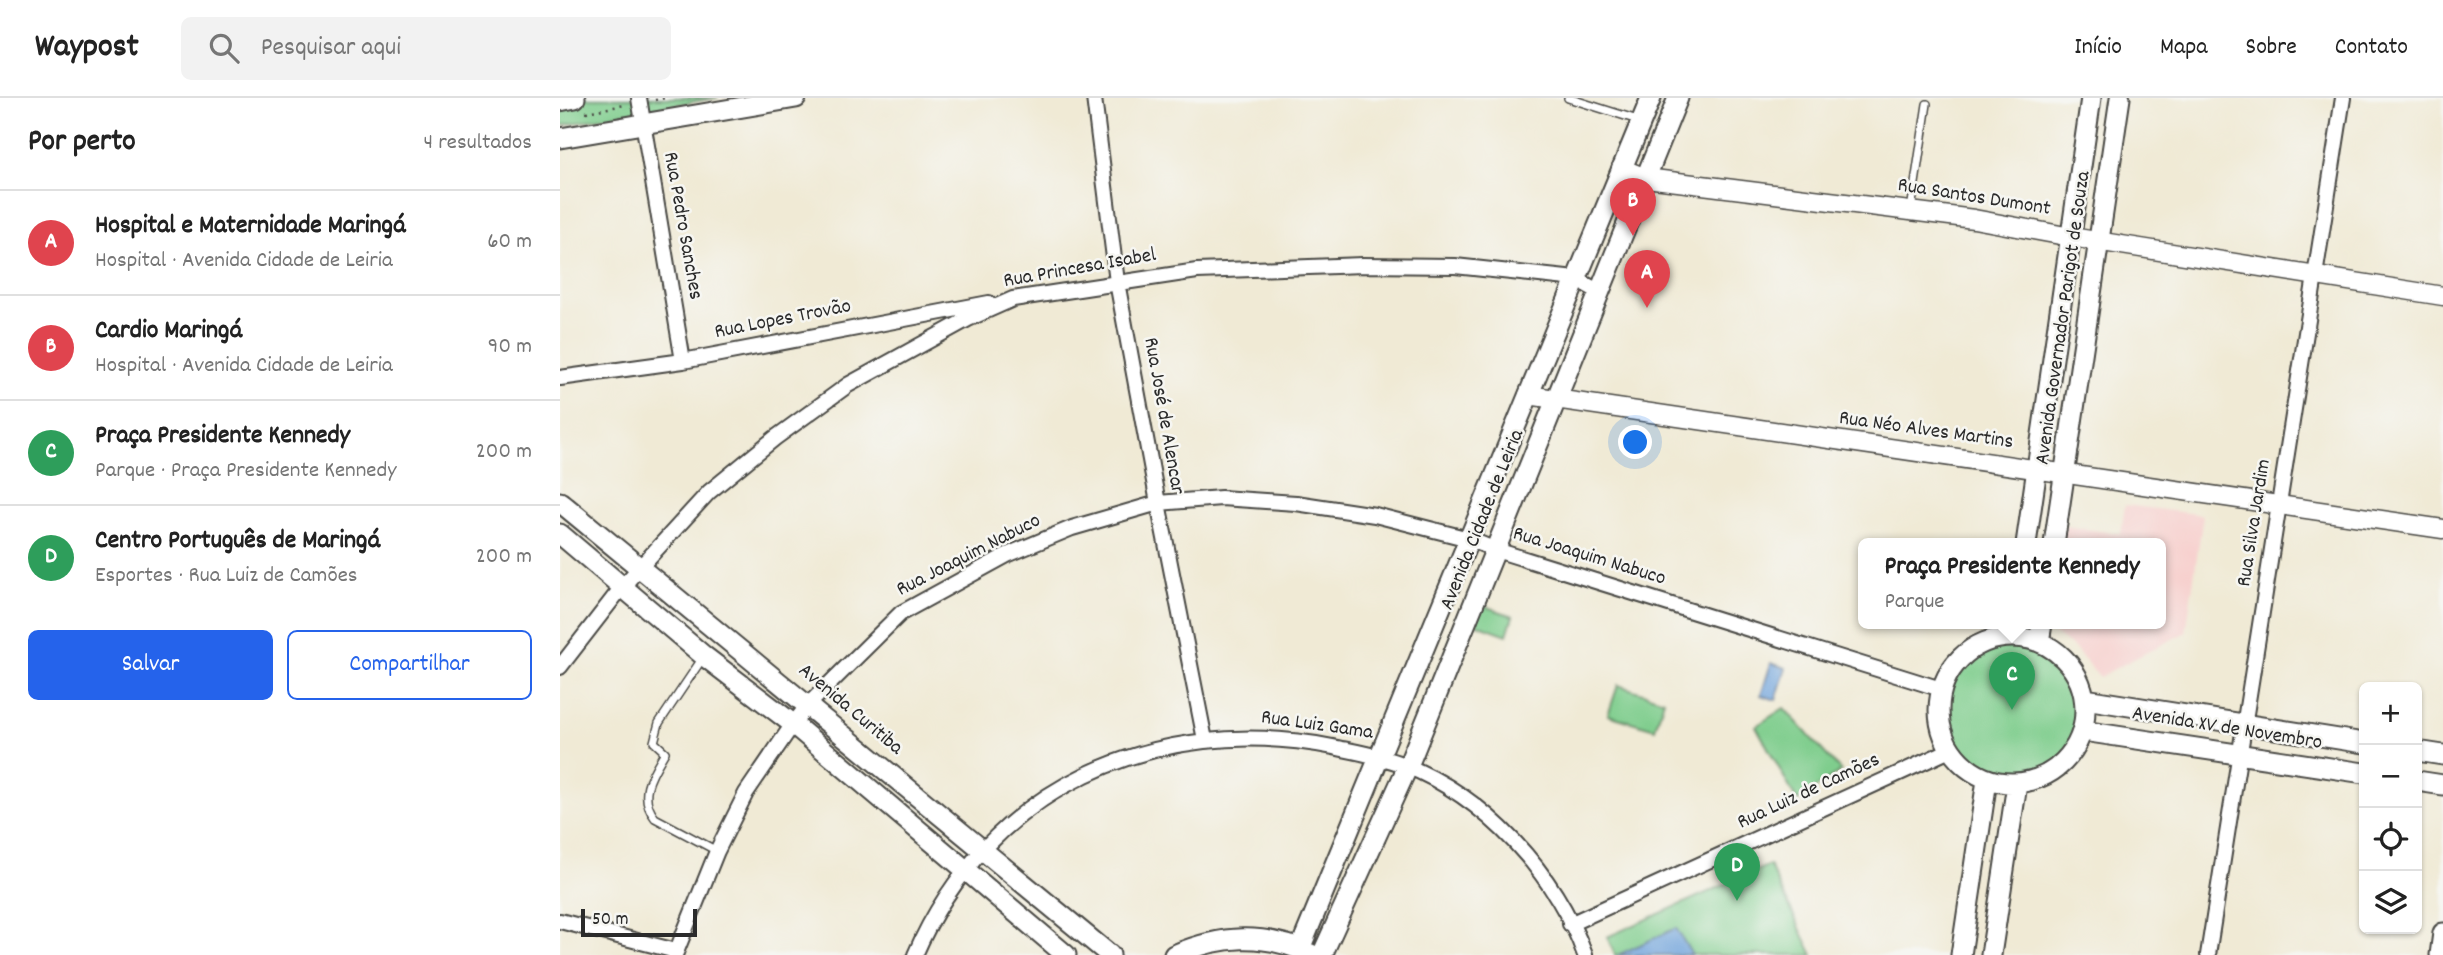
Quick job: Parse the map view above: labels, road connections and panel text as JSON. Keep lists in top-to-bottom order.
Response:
{
  "streets": {
    "main road": [
      "Avenida Governador Parigot de Souza",
      "Avenida Cidade de Leiria",
      "Avenida Curitiba",
      "Avenida XV de Novembro"
    ],
    "street": [
      "Rua Santos Dumont",
      "Rua Pedro Sanches",
      "Rua Princesa Isabel",
      "Rua Lopes Trovão",
      "Rua José de Alencar",
      "Rua Néo Alves Martins",
      "Rua Silva Jardim",
      "Rua Joaquim Nabuco",
      "Rua Luiz Gama",
      "Rua Luiz de Camões"
    ]
  },
  "crossings": [
    ["Rua Santos Dumont", "Avenida Governador Parigot de Souza"],
    ["Rua Santos Dumont", "Avenida Cidade de Leiria"],
    ["Rua Santos Dumont", "Rua Silva Jardim"],
    ["Rua Pedro Sanches", "Rua Lopes Trovão"],
    ["Rua Princesa Isabel", "Rua Lopes Trovão"],
    ["Rua Princesa Isabel", "Rua José de Alencar"],
    ["Rua Princesa Isabel", "Avenida Cidade de Leiria"],
    ["Rua Princesa Isabel", "Avenida Curitiba"],
    ["Avenida Governador Parigot de Souza", "Rua Néo Alves Martins"],
    ["Rua José de Alencar", "Rua Joaquim Nabuco"],
    ["Rua José de Alencar", "Rua Luiz Gama"],
    ["Rua Néo Alves Martins", "Avenida Cidade de Leiria"],
    ["Rua Néo Alves Martins", "Rua Silva Jardim"],
    ["Avenida Cidade de Leiria", "Rua Joaquim Nabuco"],
    ["Avenida Cidade de Leiria", "Rua Luiz Gama"],
    ["Rua Silva Jardim", "Avenida XV de Novembro"],
    ["Rua Joaquim Nabuco", "Avenida Curitiba"],
    ["Rua Joaquim Nabuco", "Avenida XV de Novembro"],
    ["Rua Joaquim Nabuco", "Rua Luiz de Camões"],
    ["Avenida Curitiba", "Rua Luiz Gama"],
    ["Rua Luiz Gama", "Rua Luiz de Camões"],
    ["Avenida XV de Novembro", "Rua Luiz de Camões"]
  ],
  "scale_bar": "50 m",
  "page": {
    "header": "Waypost",
    "search": "Pesquisar aqui",
    "nav": [
      "Início",
      "Mapa",
      "Sobre",
      "Contato"
    ],
    "heading": ["Por perto", "4 resultados"],
    "pins": [
      "B",
      "A",
      "C",
      "D"
    ],
    "list": [
      {
        "mark": "A",
        "name": "Hospital e Maternidade Maringá",
        "note": "Hospital · Avenida Cidade de Leiria",
        "value": "60 m"
      },
      {
        "mark": "B",
        "name": "Cardio Maringá",
        "note": "Hospital · Avenida Cidade de Leiria",
        "value": "90 m"
      },
      {
        "mark": "C",
        "name": "Praça Presidente Kennedy",
        "note": "Parque · Praça Presidente Kennedy",
        "value": "200 m"
      },
      {
        "mark": "D",
        "name": "Centro Português de Maringá",
        "note": "Esportes · Rua Luiz de Camões",
        "value": "200 m"
      }
    ],
    "popup": ["Praça Presidente Kennedy", "Parque"],
    "buttons": ["Salvar", "Compartilhar"],
    "map_buttons": ["+", "−"],
    "scale": "50 m"
  }
}
